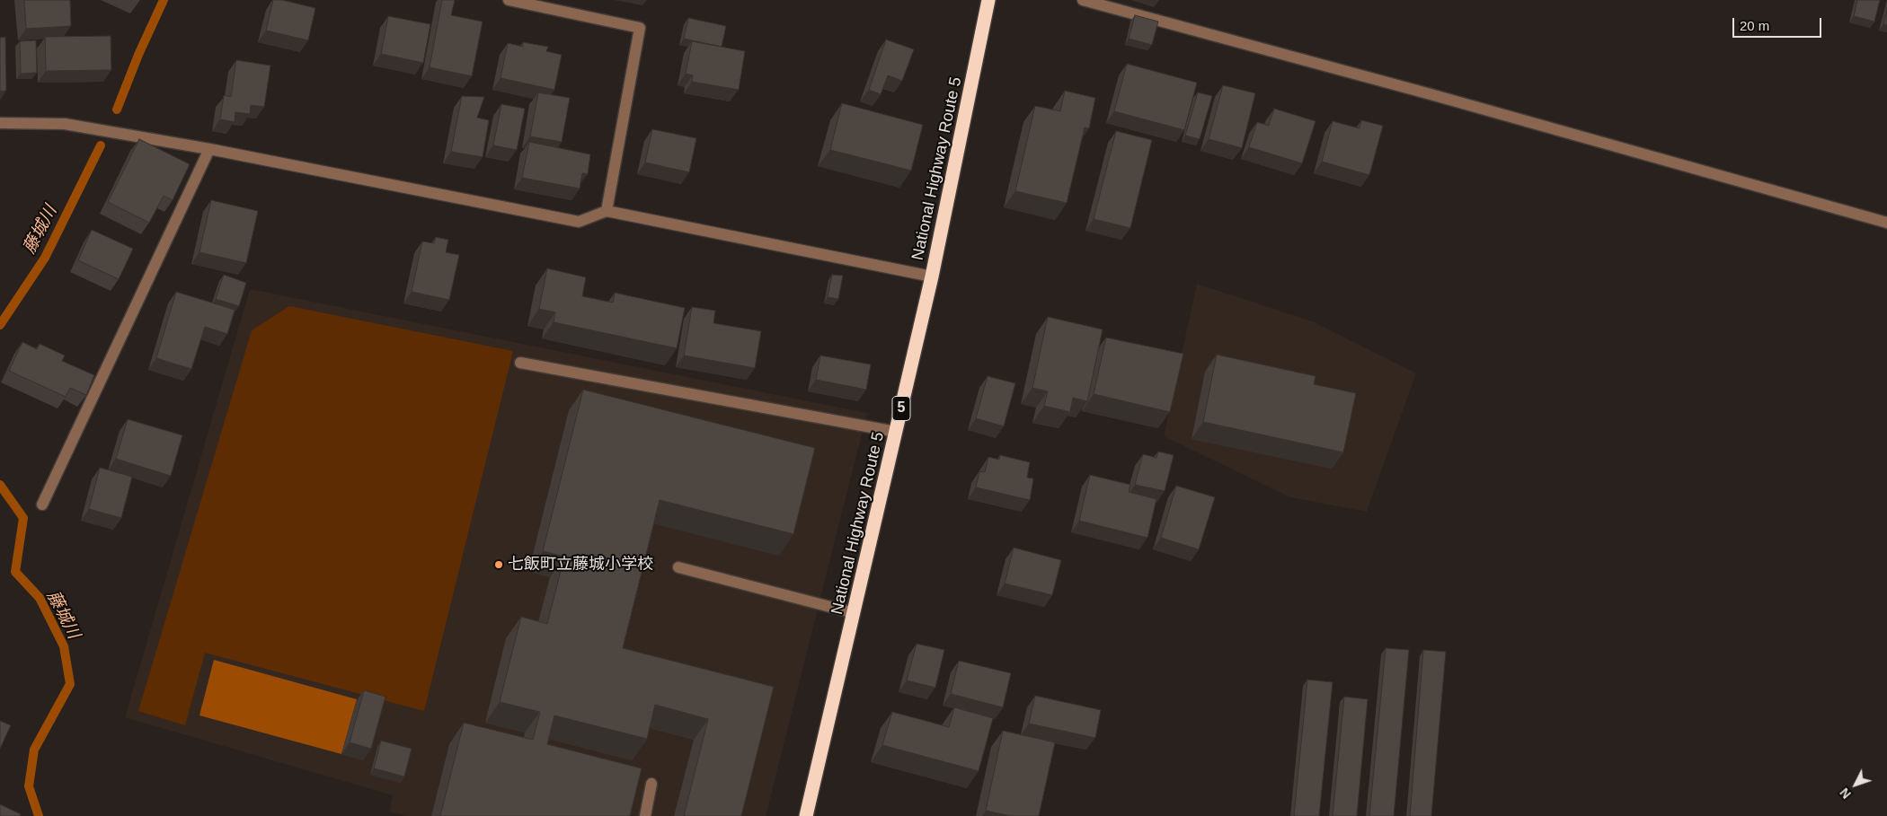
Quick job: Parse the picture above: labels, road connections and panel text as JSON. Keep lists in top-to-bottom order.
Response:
{
  "streets": {
    "highway": ["National Highway Route 5", "5"]
  },
  "water": ["藤城川"],
  "places": ["七飯町立藤城小学校"],
  "scale_bar": "20 m",
  "north": "bottom left"
}
